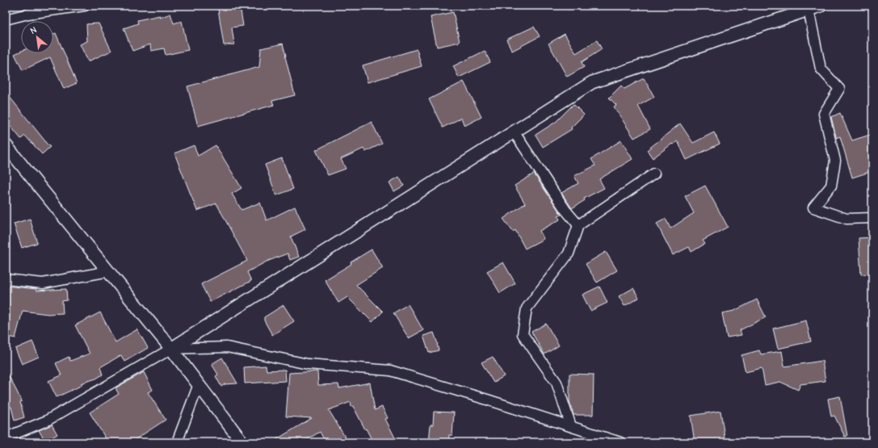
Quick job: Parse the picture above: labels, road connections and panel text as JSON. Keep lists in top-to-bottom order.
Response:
{
  "north": "top left"
}
